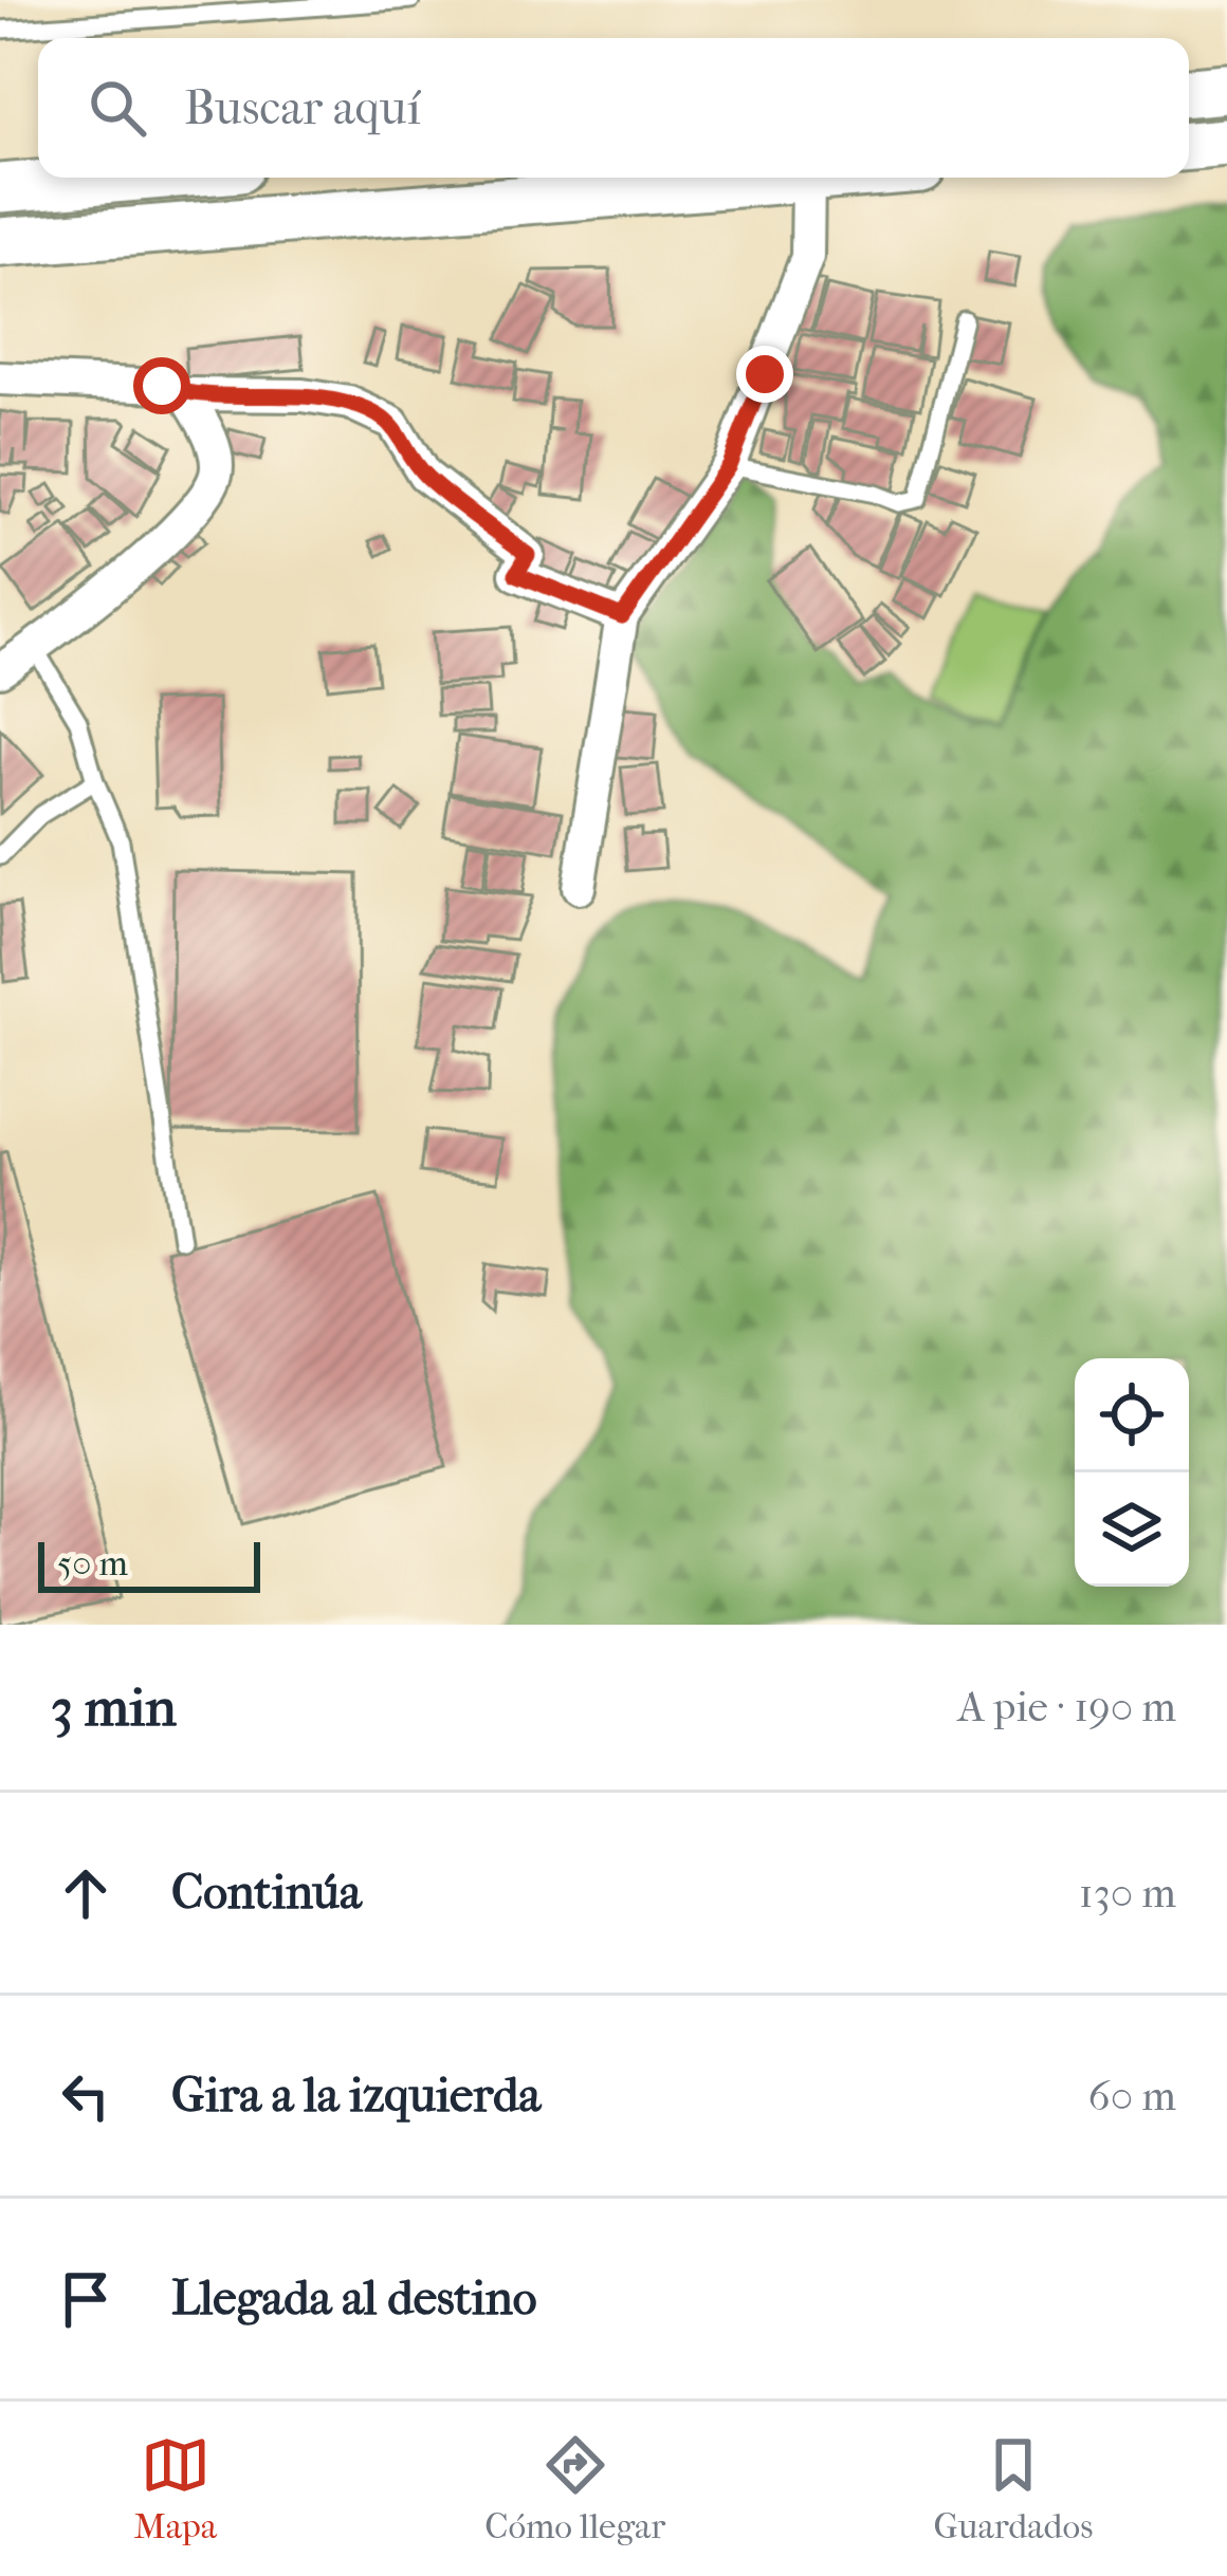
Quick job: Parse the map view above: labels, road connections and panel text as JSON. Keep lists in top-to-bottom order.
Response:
{
  "scale_bar": "50 m",
  "page": {
    "search": "Buscar aquí",
    "scale": "50 m",
    "heading": ["3 min", "A pie · 190 m"],
    "list": [
      ["Continúa", "130 m"],
      ["Gira a la izquierda", "60 m"],
      "Llegada al destino"
    ],
    "nav": ["Mapa", "Cómo llegar", "Guardados"]
  }
}
